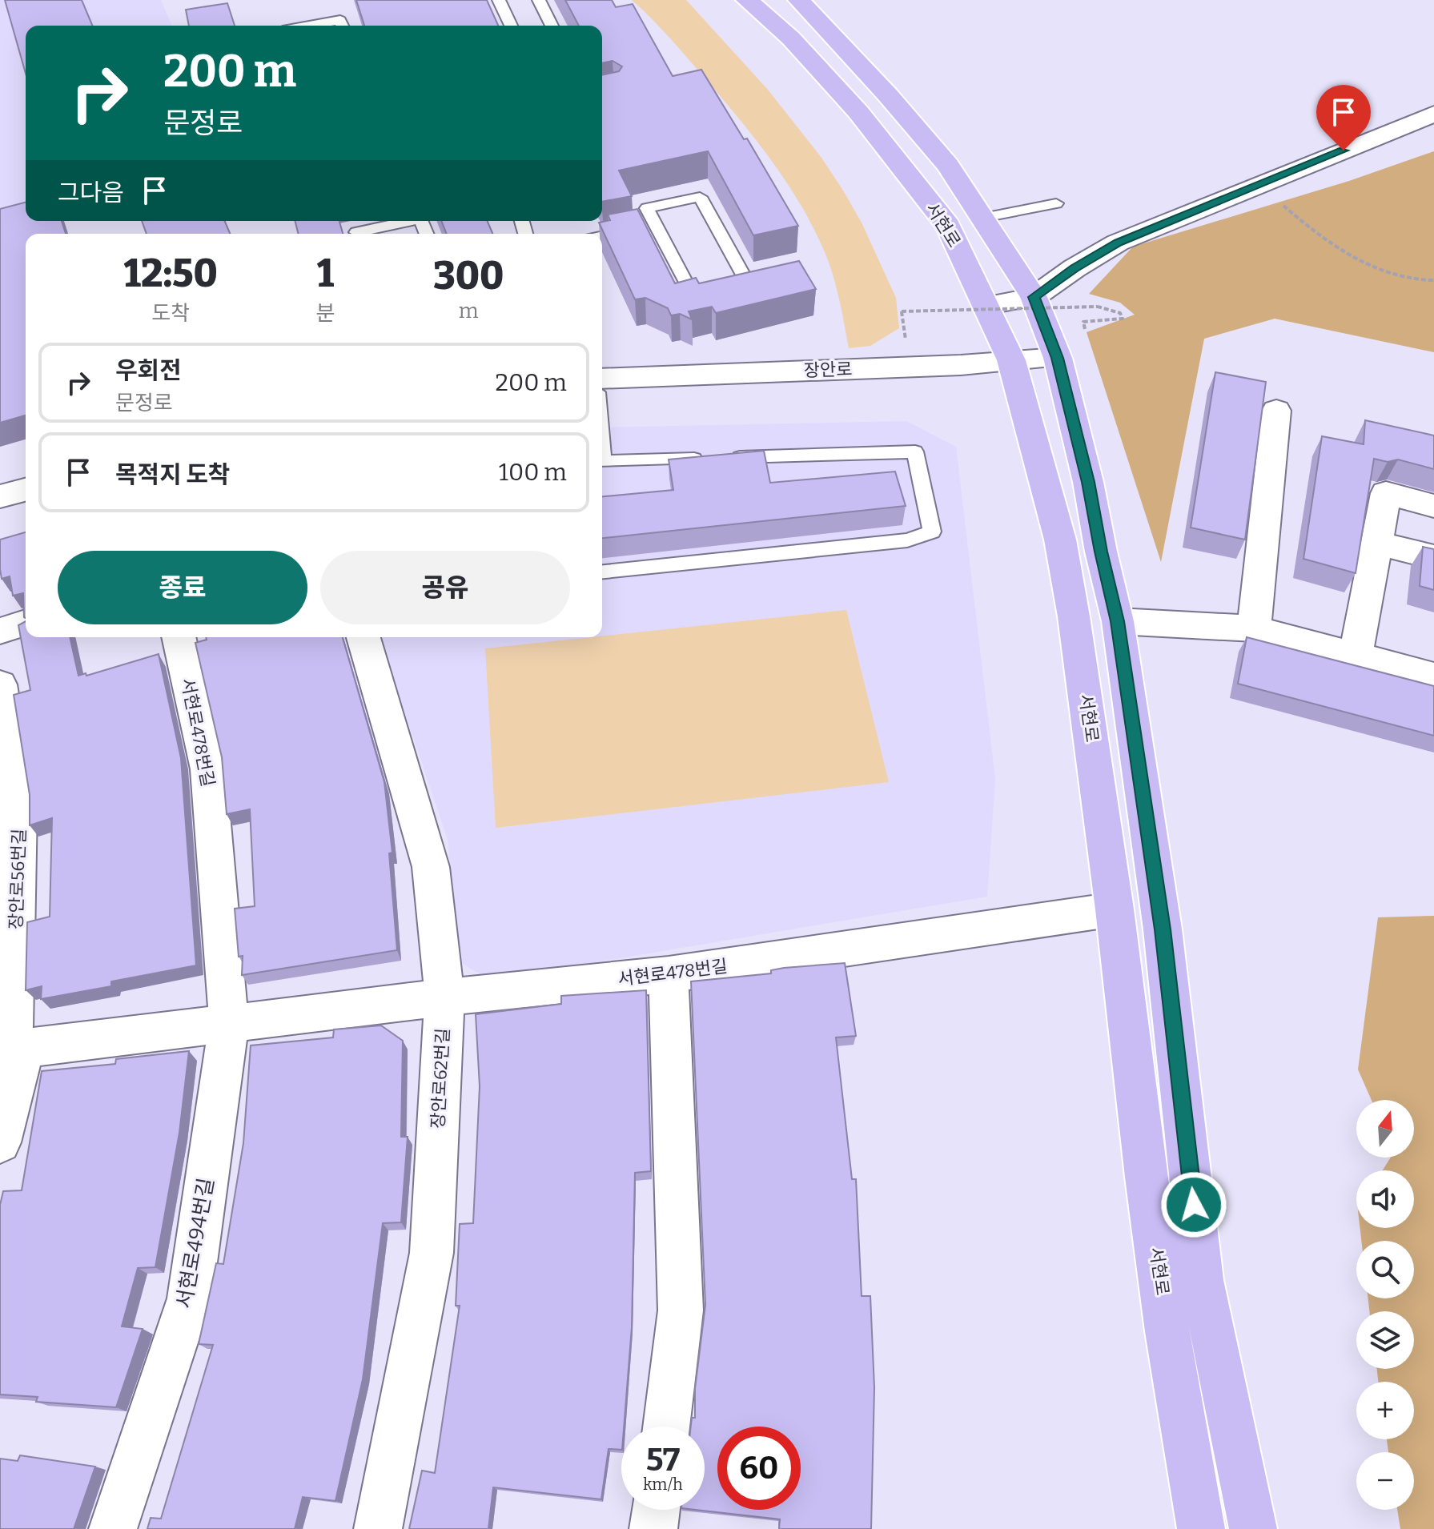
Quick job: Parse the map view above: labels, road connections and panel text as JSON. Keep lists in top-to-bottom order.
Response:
{
  "streets": {
    "main road": ["서현로"],
    "street": [
      "장안로",
      "서현로478번길",
      "장안로56번길",
      "장안로62번길",
      "서현로494번길"
    ]
  },
  "crossings": [
    ["서현로", "장안로"],
    ["서현로", "서현로478번길"],
    ["서현로478번길", "장안로56번길"],
    ["서현로478번길", "장안로62번길"],
    ["서현로478번길", "서현로494번길"]
  ],
  "north": "top",
  "page": {
    "turn": ["200 m", "문정로"],
    "then": "그다음",
    "eta": [
      "12:50",
      "도착",
      "1",
      "분",
      "300",
      "m"
    ],
    "list": [
      {
        "name": "우회전",
        "note": "문정로",
        "value": "200 m"
      },
      {
        "name": "목적지 도착",
        "value": "100 m"
      }
    ],
    "buttons": ["종료", "공유"],
    "map_buttons": ["+", "−"],
    "speed": "57 km/h",
    "limit": "60"
  }
}
